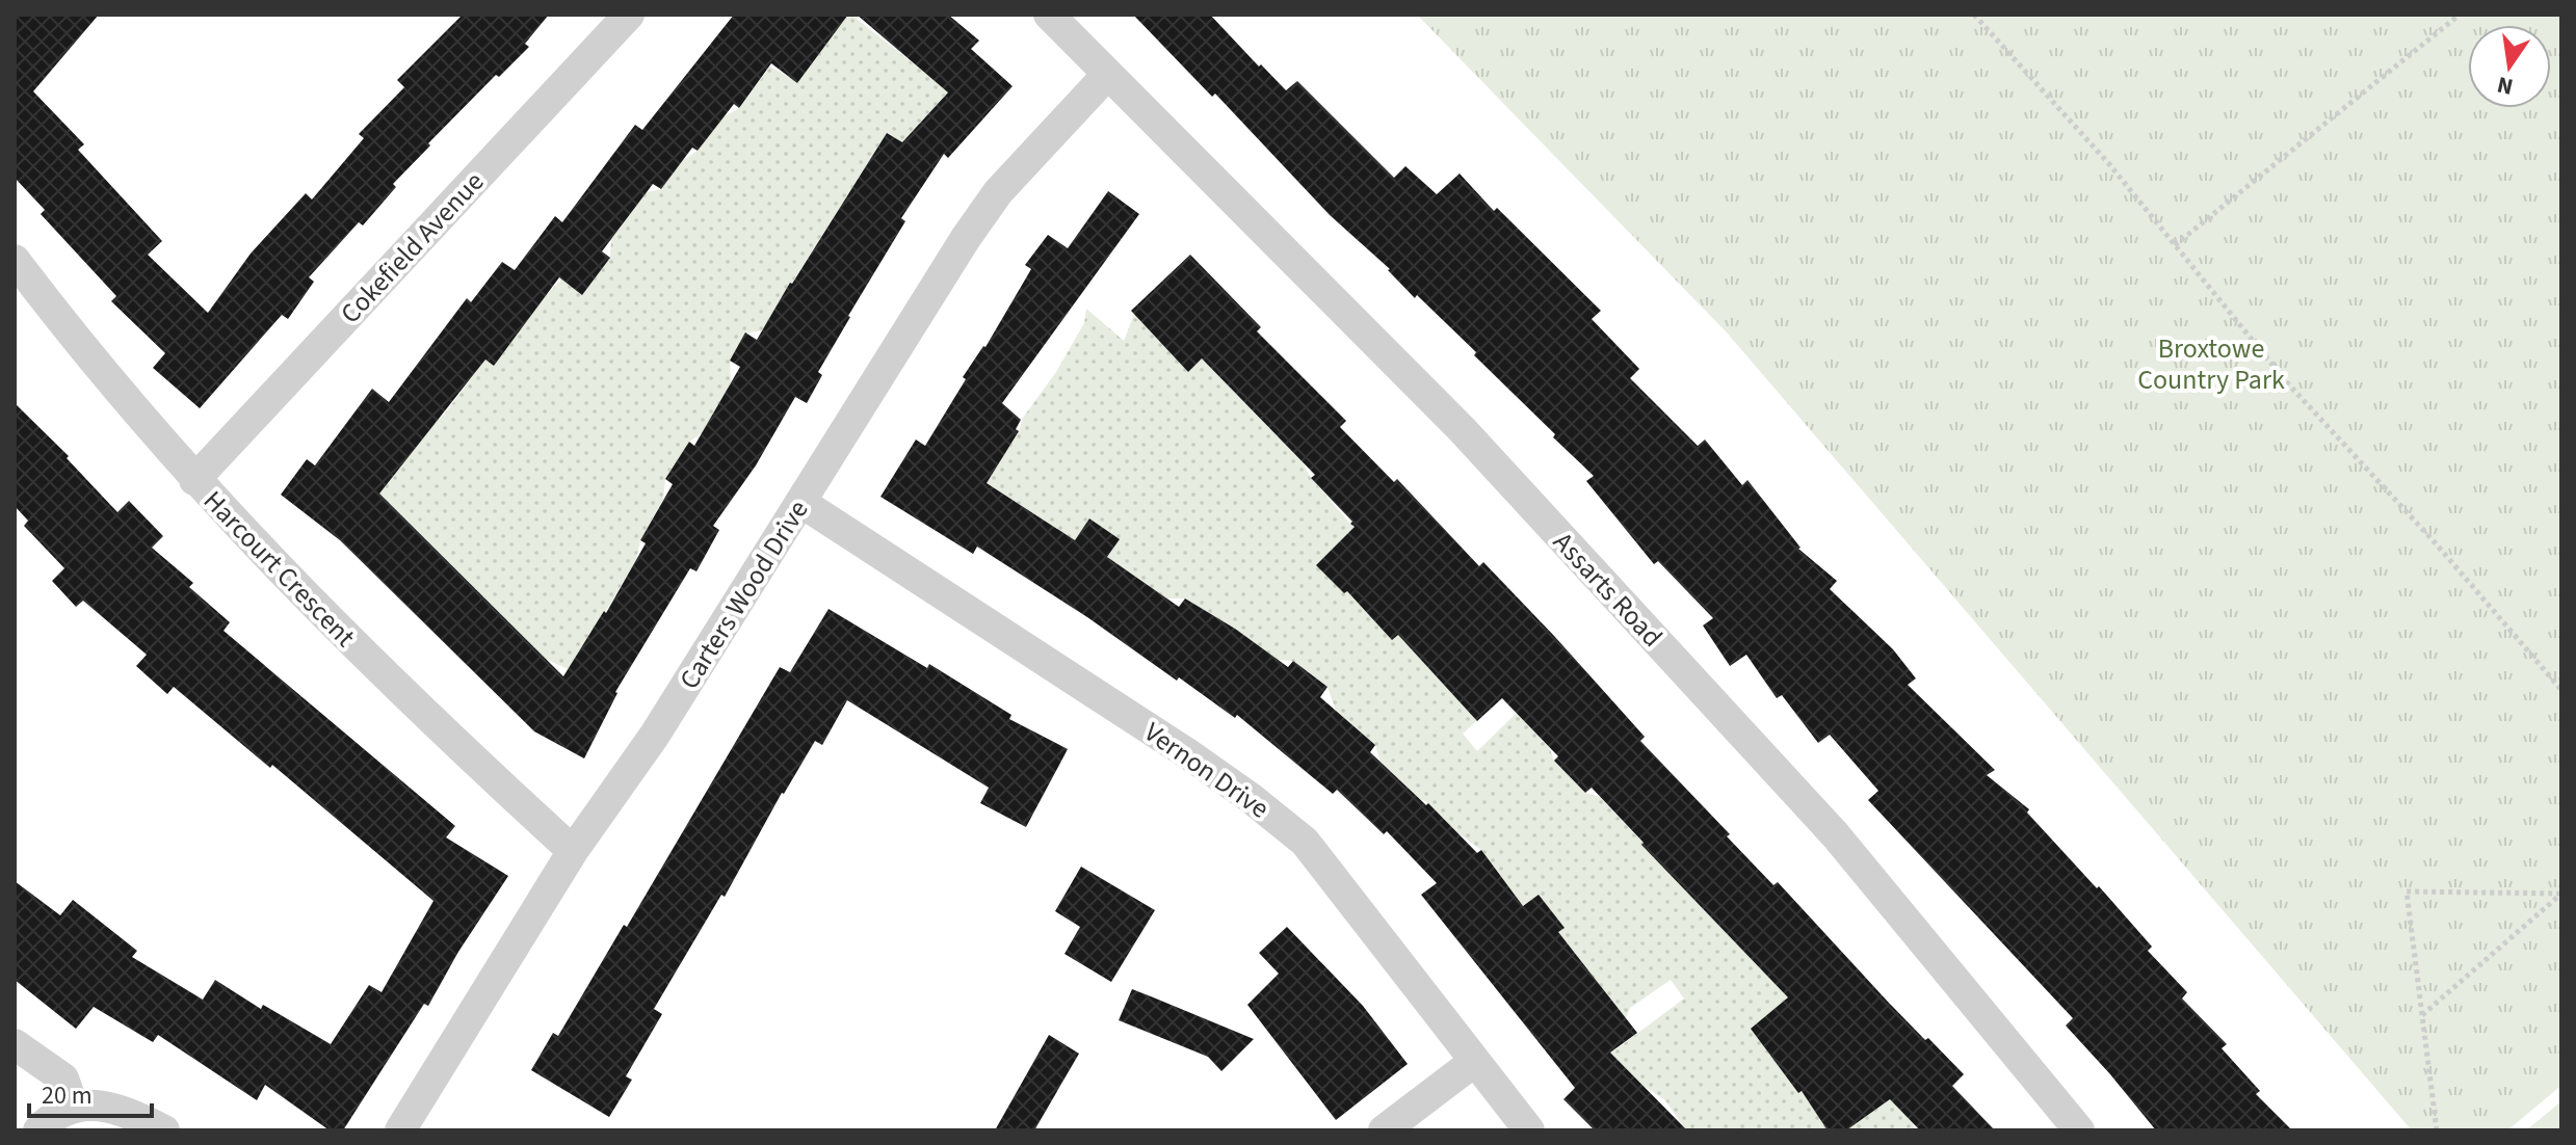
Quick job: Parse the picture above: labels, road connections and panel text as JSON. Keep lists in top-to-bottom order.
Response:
{
  "streets": {
    "street": [
      "Cokefield Avenue",
      "Harcourt Crescent",
      "Assarts Road",
      "Carters Wood Drive",
      "Vernon Drive"
    ]
  },
  "crossings": [
    ["Cokefield Avenue", "Harcourt Crescent"],
    ["Harcourt Crescent", "Carters Wood Drive"],
    ["Assarts Road", "Carters Wood Drive"],
    ["Carters Wood Drive", "Vernon Drive"]
  ],
  "parks": ["Broxtowe Country Park"],
  "scale_bar": "20 m",
  "north": "bottom"
}
